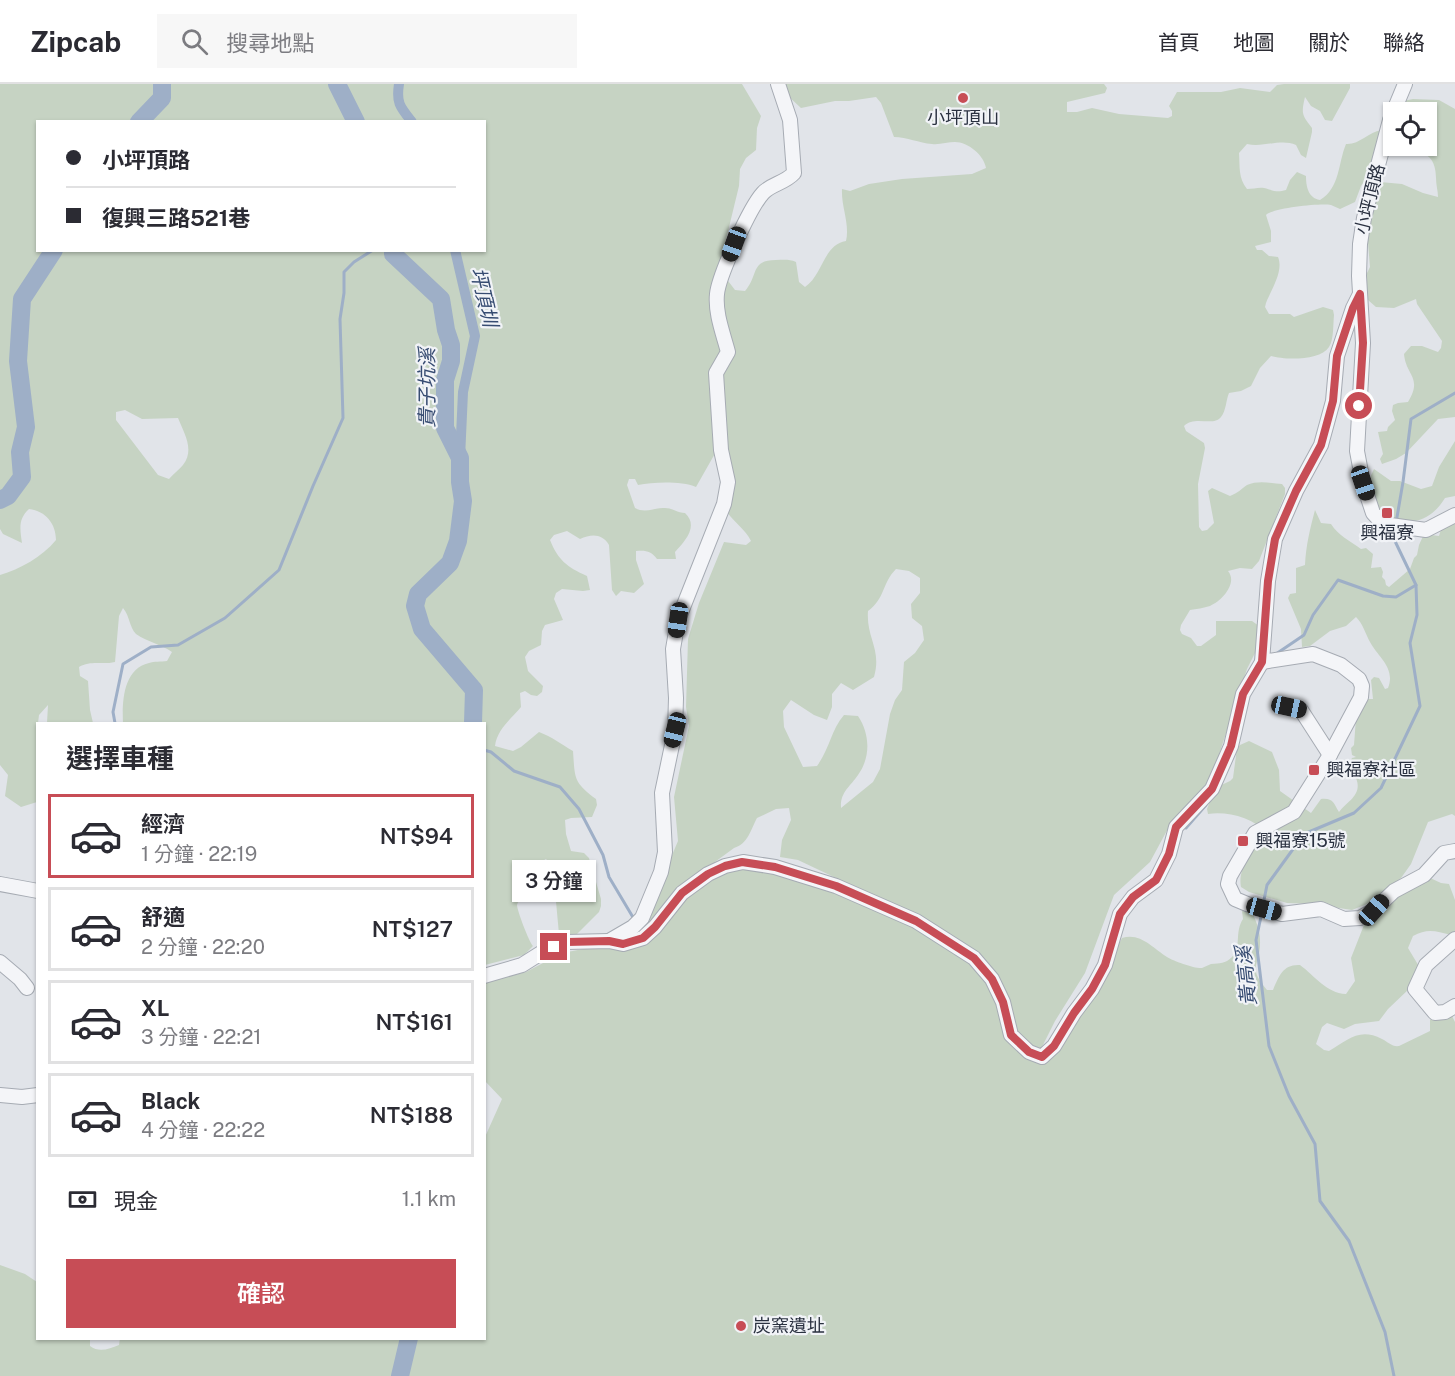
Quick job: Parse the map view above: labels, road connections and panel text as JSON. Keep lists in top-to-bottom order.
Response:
{
  "streets": {
    "street": ["小坪頂路"]
  },
  "water": ["坪頂圳", "貴子坑溪", "黃高溪"],
  "places": {
    "other": ["小坪頂山", "炭窯遺址"],
    "transit": ["興福寮", "興福寮社區", "興福寮15號"]
  },
  "page": {
    "header": "Zipcab",
    "search": "搜尋地點",
    "nav": [
      "首頁",
      "地圖",
      "關於",
      "聯絡"
    ],
    "banner": ["小坪頂路", "復興三路521巷"],
    "heading": "選擇車種",
    "list": [
      {
        "name": "經濟",
        "note": "1 分鐘 · 22:19",
        "value": "NT$94"
      },
      {
        "name": "舒適",
        "note": "2 分鐘 · 22:20",
        "value": "NT$127"
      },
      {
        "name": "XL",
        "note": "3 分鐘 · 22:21",
        "value": "NT$161"
      },
      {
        "name": "Black",
        "note": "4 分鐘 · 22:22",
        "value": "NT$188"
      }
    ],
    "bubble": "3 分鐘",
    "pay": ["現金", "1.1 km"],
    "buttons": "確認"
  }
}
